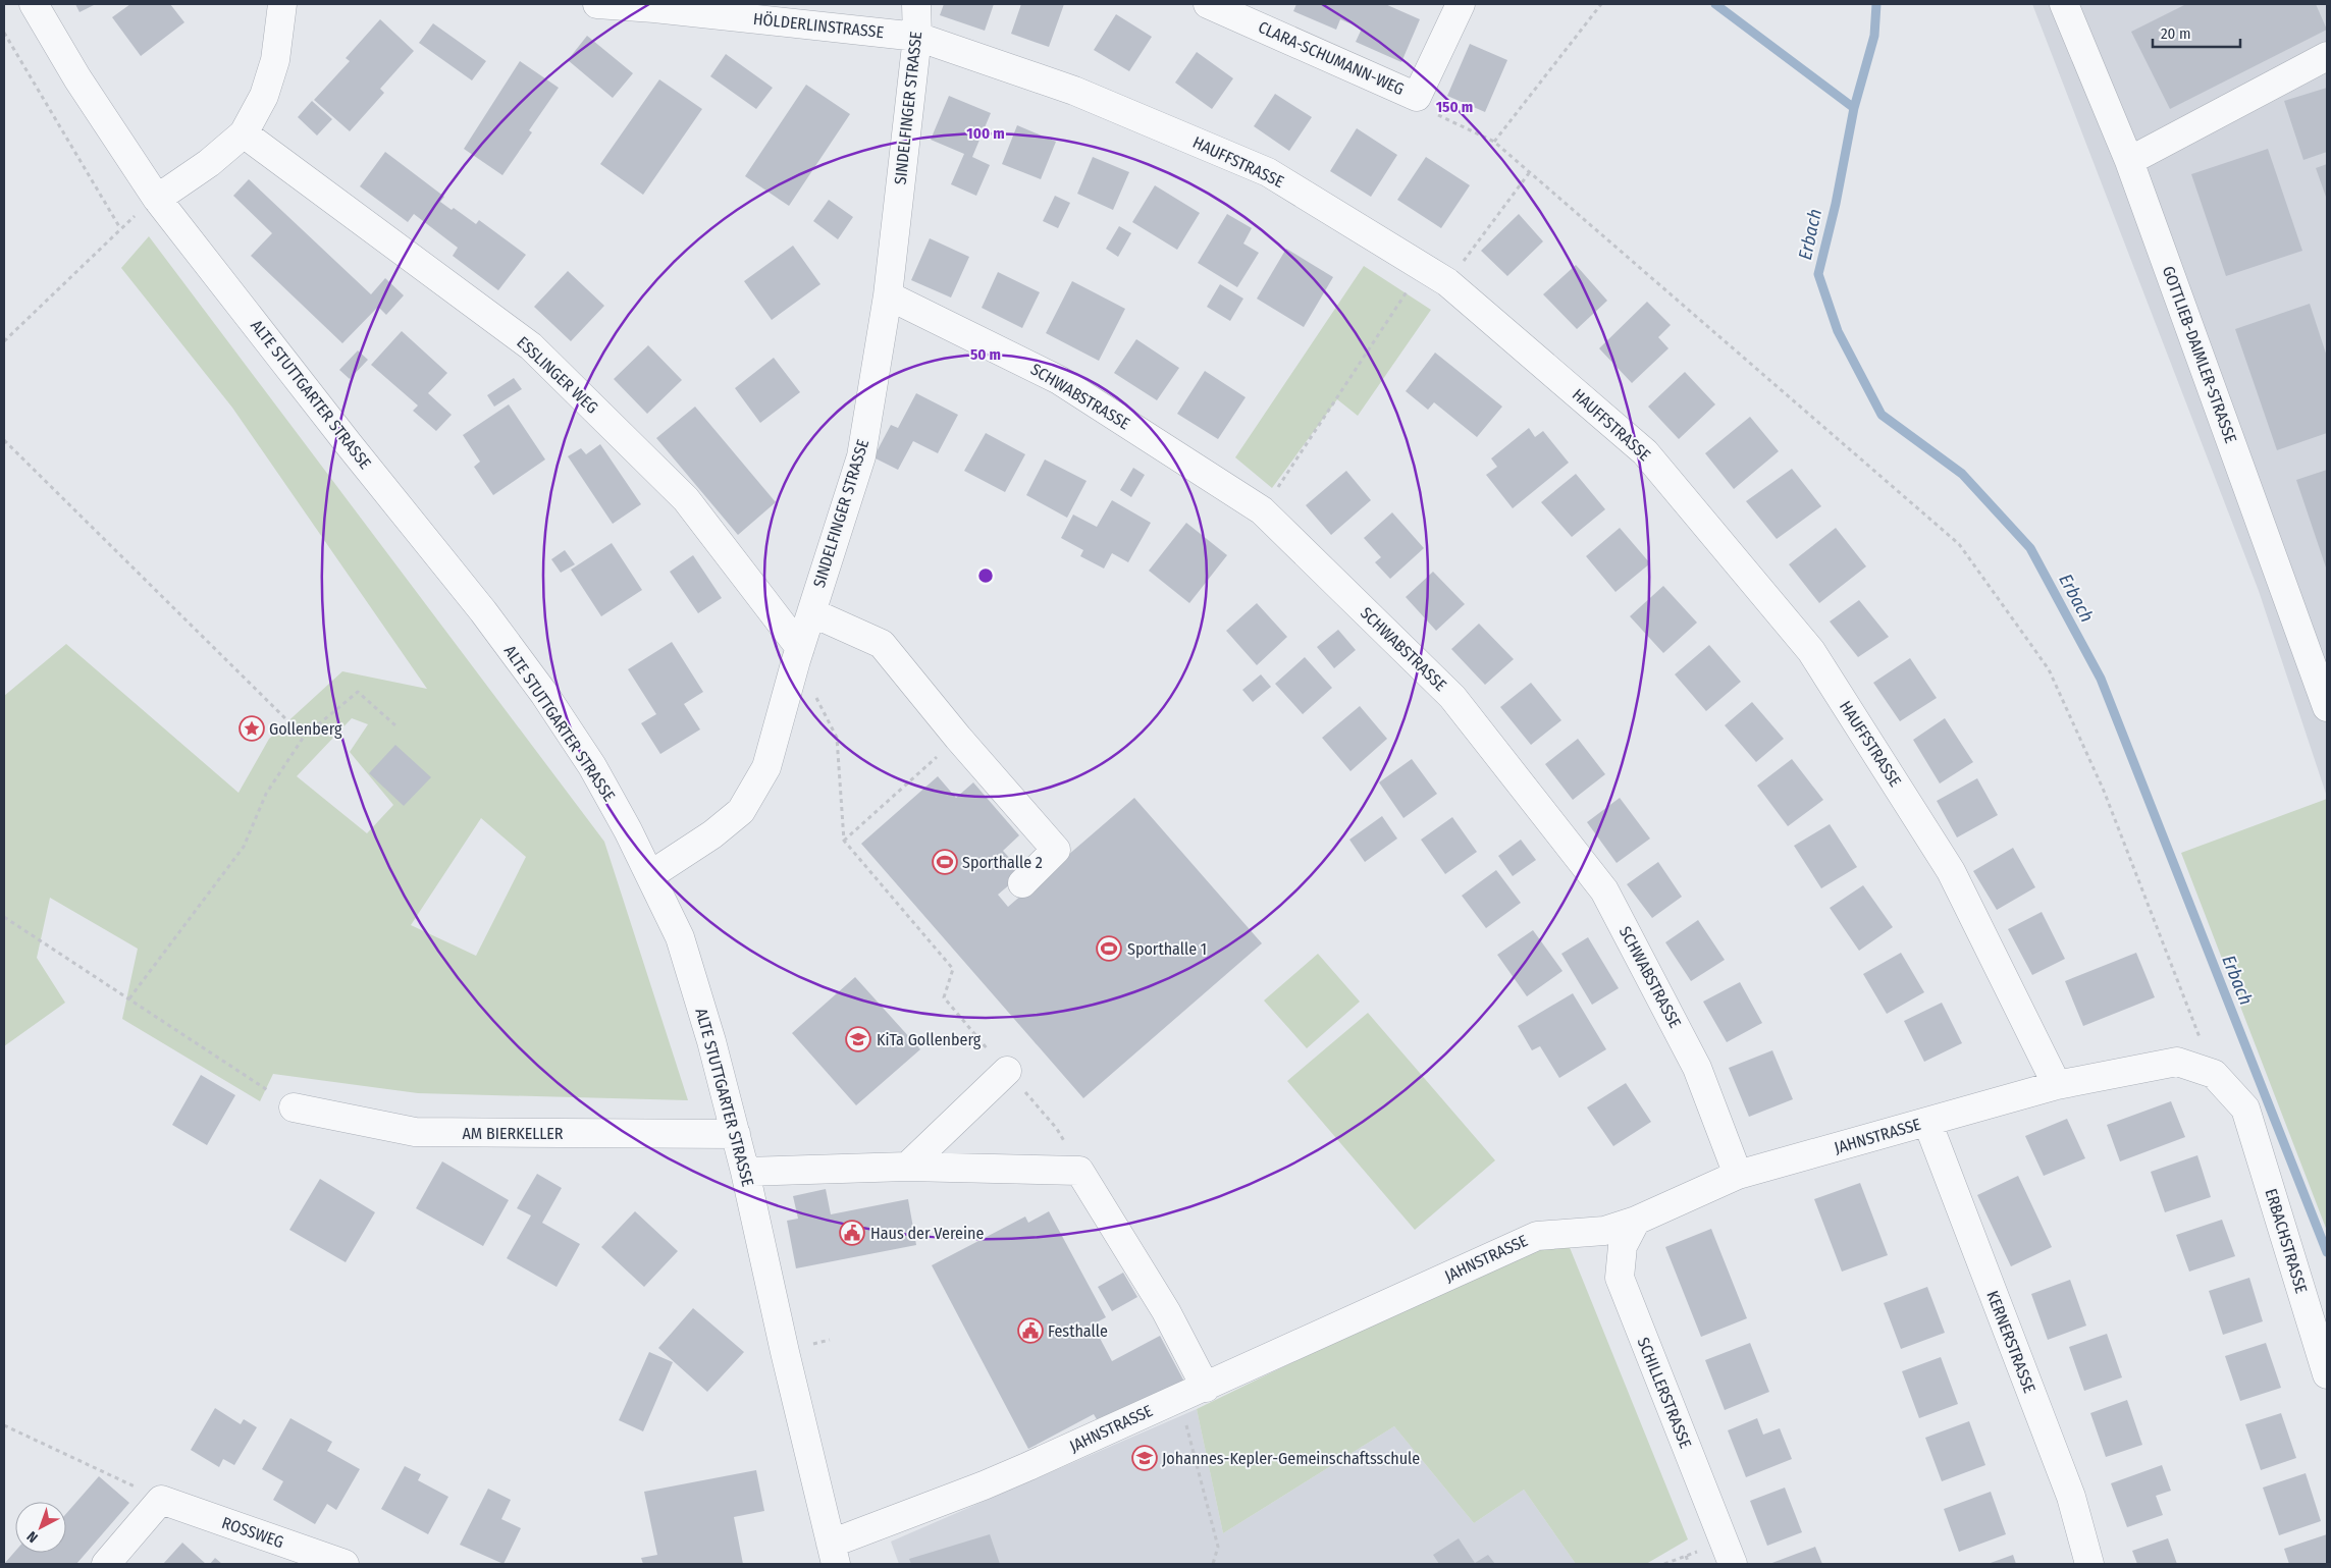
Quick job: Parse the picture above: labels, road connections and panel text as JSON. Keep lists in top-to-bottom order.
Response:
{
  "streets": {
    "street": [
      "HÖLDERLINSTRASSE",
      "CLARA-SCHUMANN-WEG",
      "SINDELFINGER STRASSE",
      "HAUFFSTRASSE",
      "GOTTLIEB-DAIMLER-STRASSE",
      "ESSLINGER WEG",
      "ALTE STUTTGARTER STRASSE",
      "SCHWABSTRASSE",
      "AM BIERKELLER",
      "JAHNSTRASSE",
      "ERBACHSTRASSE",
      "KERNERSTRASSE",
      "SCHILLERSTRASSE",
      "ROSSWEG"
    ]
  },
  "crossings": [
    ["HÖLDERLINSTRASSE", "SINDELFINGER STRASSE"],
    ["HÖLDERLINSTRASSE", "HAUFFSTRASSE"],
    ["SINDELFINGER STRASSE", "HAUFFSTRASSE"],
    ["SINDELFINGER STRASSE", "ESSLINGER WEG"],
    ["SINDELFINGER STRASSE", "ALTE STUTTGARTER STRASSE"],
    ["SINDELFINGER STRASSE", "SCHWABSTRASSE"],
    ["HAUFFSTRASSE", "JAHNSTRASSE"],
    ["ALTE STUTTGARTER STRASSE", "AM BIERKELLER"],
    ["ALTE STUTTGARTER STRASSE", "JAHNSTRASSE"],
    ["SCHWABSTRASSE", "JAHNSTRASSE"],
    ["JAHNSTRASSE", "ERBACHSTRASSE"],
    ["JAHNSTRASSE", "KERNERSTRASSE"],
    ["JAHNSTRASSE", "SCHILLERSTRASSE"]
  ],
  "water": ["Erbach"],
  "places": {
    "place": ["Gollenberg"],
    "sports": ["Sporthalle 2", "Sporthalle 1"],
    "school or university": ["KiTa Gollenberg", "Johannes-Kepler-Gemeinschaftsschule"],
    "public building": ["Haus der Vereine", "Festhalle"]
  },
  "scale_bar": "20 m",
  "north": "bottom left",
  "rings": ["150 m", "100 m", "50 m"]
}
